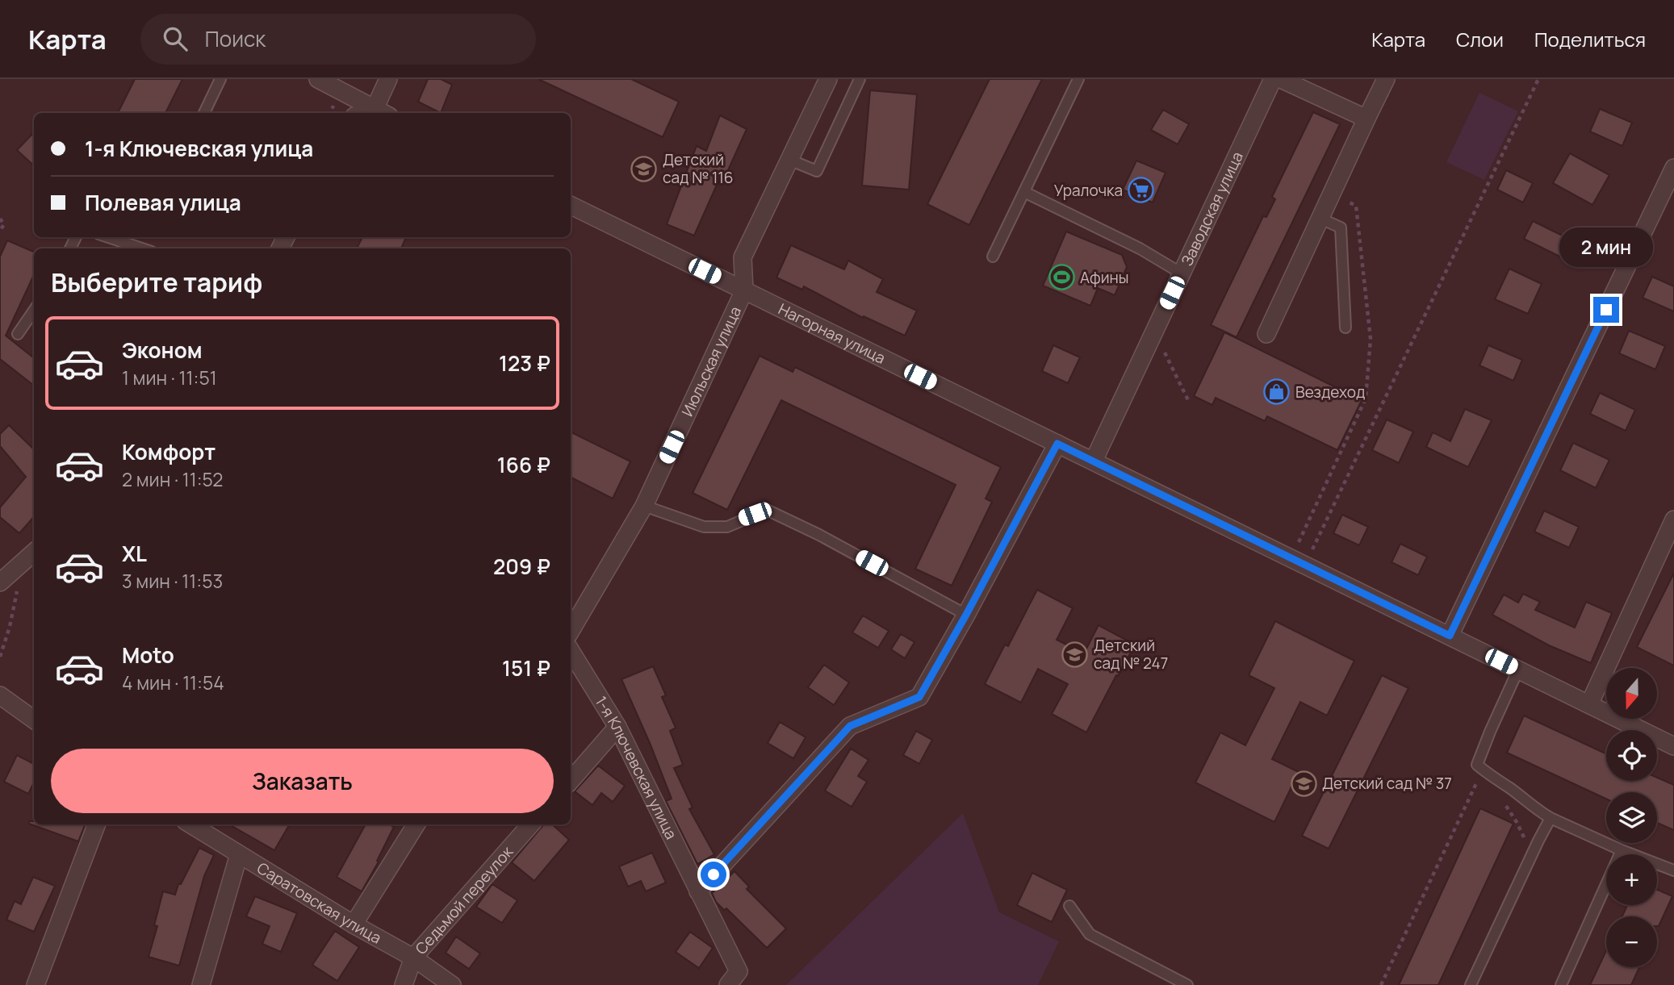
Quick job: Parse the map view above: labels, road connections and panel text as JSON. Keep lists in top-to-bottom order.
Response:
{
  "streets": {
    "street": [
      "Заводская улица",
      "Нагорная улица",
      "Июльская улица",
      "1-я Ключевская улица",
      "Седьмой переулок",
      "Саратовская улица"
    ]
  },
  "crossings": [
    ["Заводская улица", "Нагорная улица"],
    ["Нагорная улица", "Июльская улица"],
    ["Седьмой переулок", "Саратовская улица"]
  ],
  "places": {
    "school or university": ["Детский сад № 116", "Детский сад № 247", "Детский сад № 37"],
    "supermarket": ["Уралочка"],
    "sports": ["Афины"],
    "shop": ["Вездеход"]
  },
  "north": "bottom",
  "page": {
    "header": "Карта",
    "search": "Поиск",
    "nav": ["Карта", "Слои", "Поделиться"],
    "banner": ["1-я Ключевская улица", "Полевая улица"],
    "bubble": "2 мин",
    "heading": "Выберите тариф",
    "list": [
      {
        "name": "Эконом",
        "note": "1 мин · 11:51",
        "value": "123 ₽"
      },
      {
        "name": "Комфорт",
        "note": "2 мин · 11:52",
        "value": "166 ₽"
      },
      {
        "name": "XL",
        "note": "3 мин · 11:53",
        "value": "209 ₽"
      },
      {
        "name": "Moto",
        "note": "4 мин · 11:54",
        "value": "151 ₽"
      }
    ],
    "map_buttons": ["+", "−"],
    "buttons": "Заказать"
  }
}
